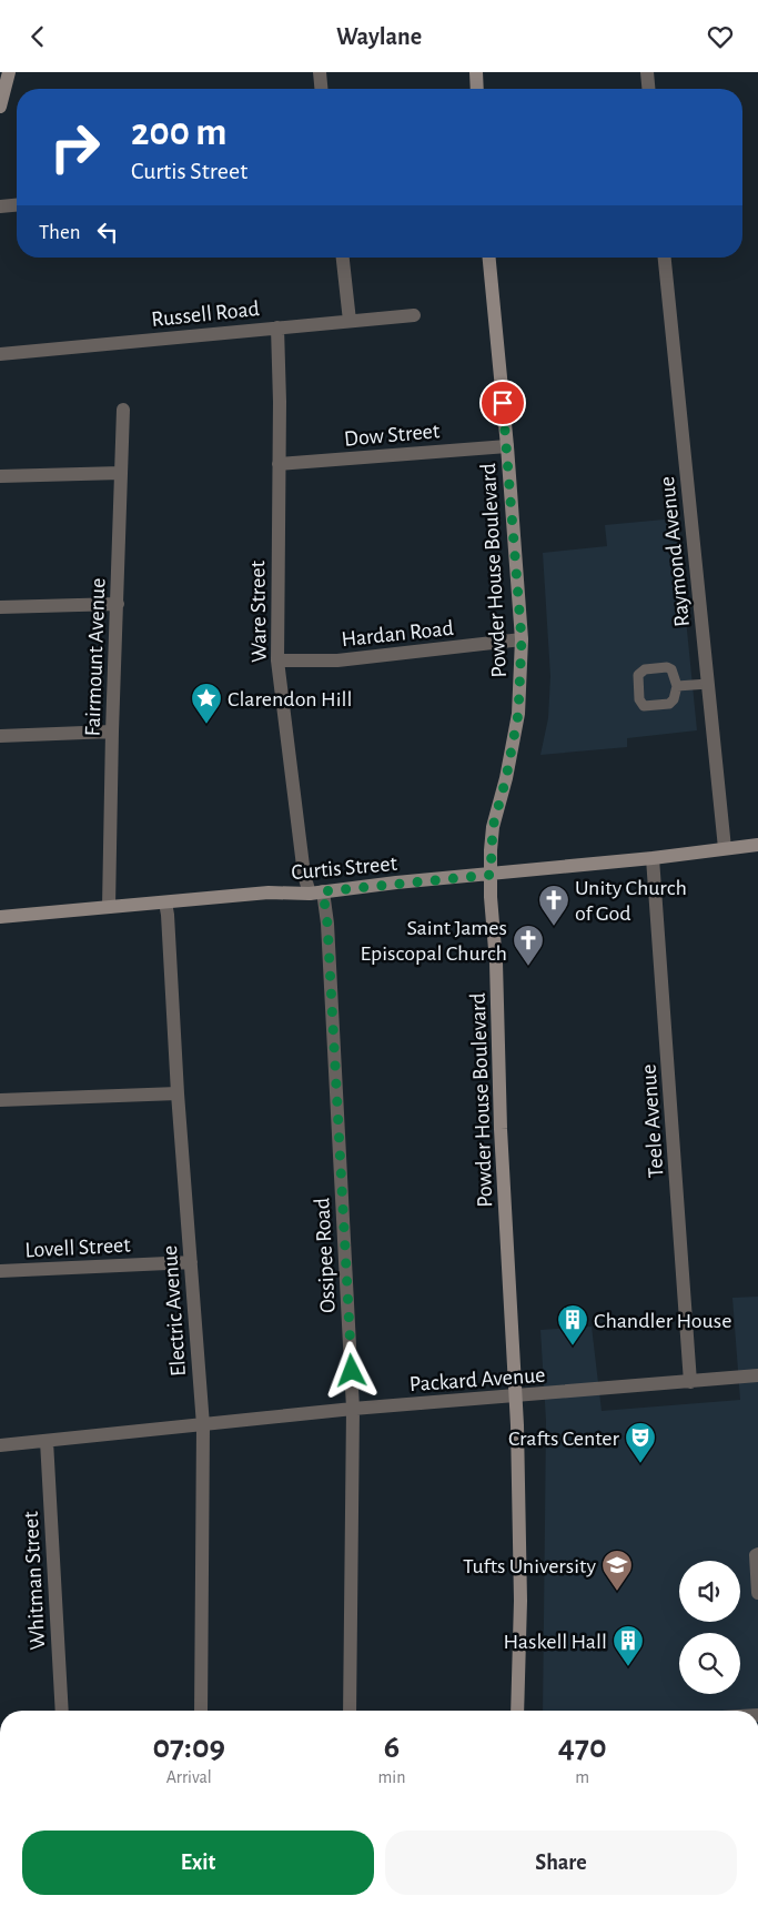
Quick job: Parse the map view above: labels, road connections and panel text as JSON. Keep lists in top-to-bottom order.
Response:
{
  "streets": {
    "main road": ["Powder House Boulevard", "Curtis Street"],
    "street": [
      "Russell Road",
      "Dow Street",
      "Raymond Avenue",
      "Ware Street",
      "Hardan Road",
      "Fairmount Avenue",
      "Teele Avenue",
      "Lovell Street",
      "Ossipee Road",
      "Electric Avenue",
      "Packard Avenue",
      "Whitman Street"
    ]
  },
  "crossings": [
    ["Russell Road", "Ware Street"],
    ["Dow Street", "Powder House Boulevard"],
    ["Dow Street", "Ware Street"],
    ["Raymond Avenue", "Curtis Street"],
    ["Powder House Boulevard", "Hardan Road"],
    ["Powder House Boulevard", "Curtis Street"],
    ["Powder House Boulevard", "Packard Avenue"],
    ["Ware Street", "Hardan Road"],
    ["Ware Street", "Curtis Street"],
    ["Ware Street", "Ossipee Road"],
    ["Fairmount Avenue", "Curtis Street"],
    ["Curtis Street", "Teele Avenue"],
    ["Curtis Street", "Ossipee Road"],
    ["Curtis Street", "Electric Avenue"],
    ["Teele Avenue", "Packard Avenue"],
    ["Lovell Street", "Electric Avenue"],
    ["Ossipee Road", "Packard Avenue"],
    ["Electric Avenue", "Packard Avenue"],
    ["Packard Avenue", "Whitman Street"]
  ],
  "places": {
    "place": ["Clarendon Hill"],
    "church": ["Unity Church of God", "Saint James Episcopal Church"],
    "building": ["Chandler House", "Haskell Hall"],
    "theatre": ["Crafts Center"],
    "school or university": ["Tufts University"]
  },
  "page": {
    "header": "Waylane",
    "turn": ["200 m", "Curtis Street"],
    "then": "Then",
    "eta": [
      "07:09",
      "Arrival",
      "6",
      "min",
      "470",
      "m"
    ],
    "buttons": ["Exit", "Share"]
  }
}
